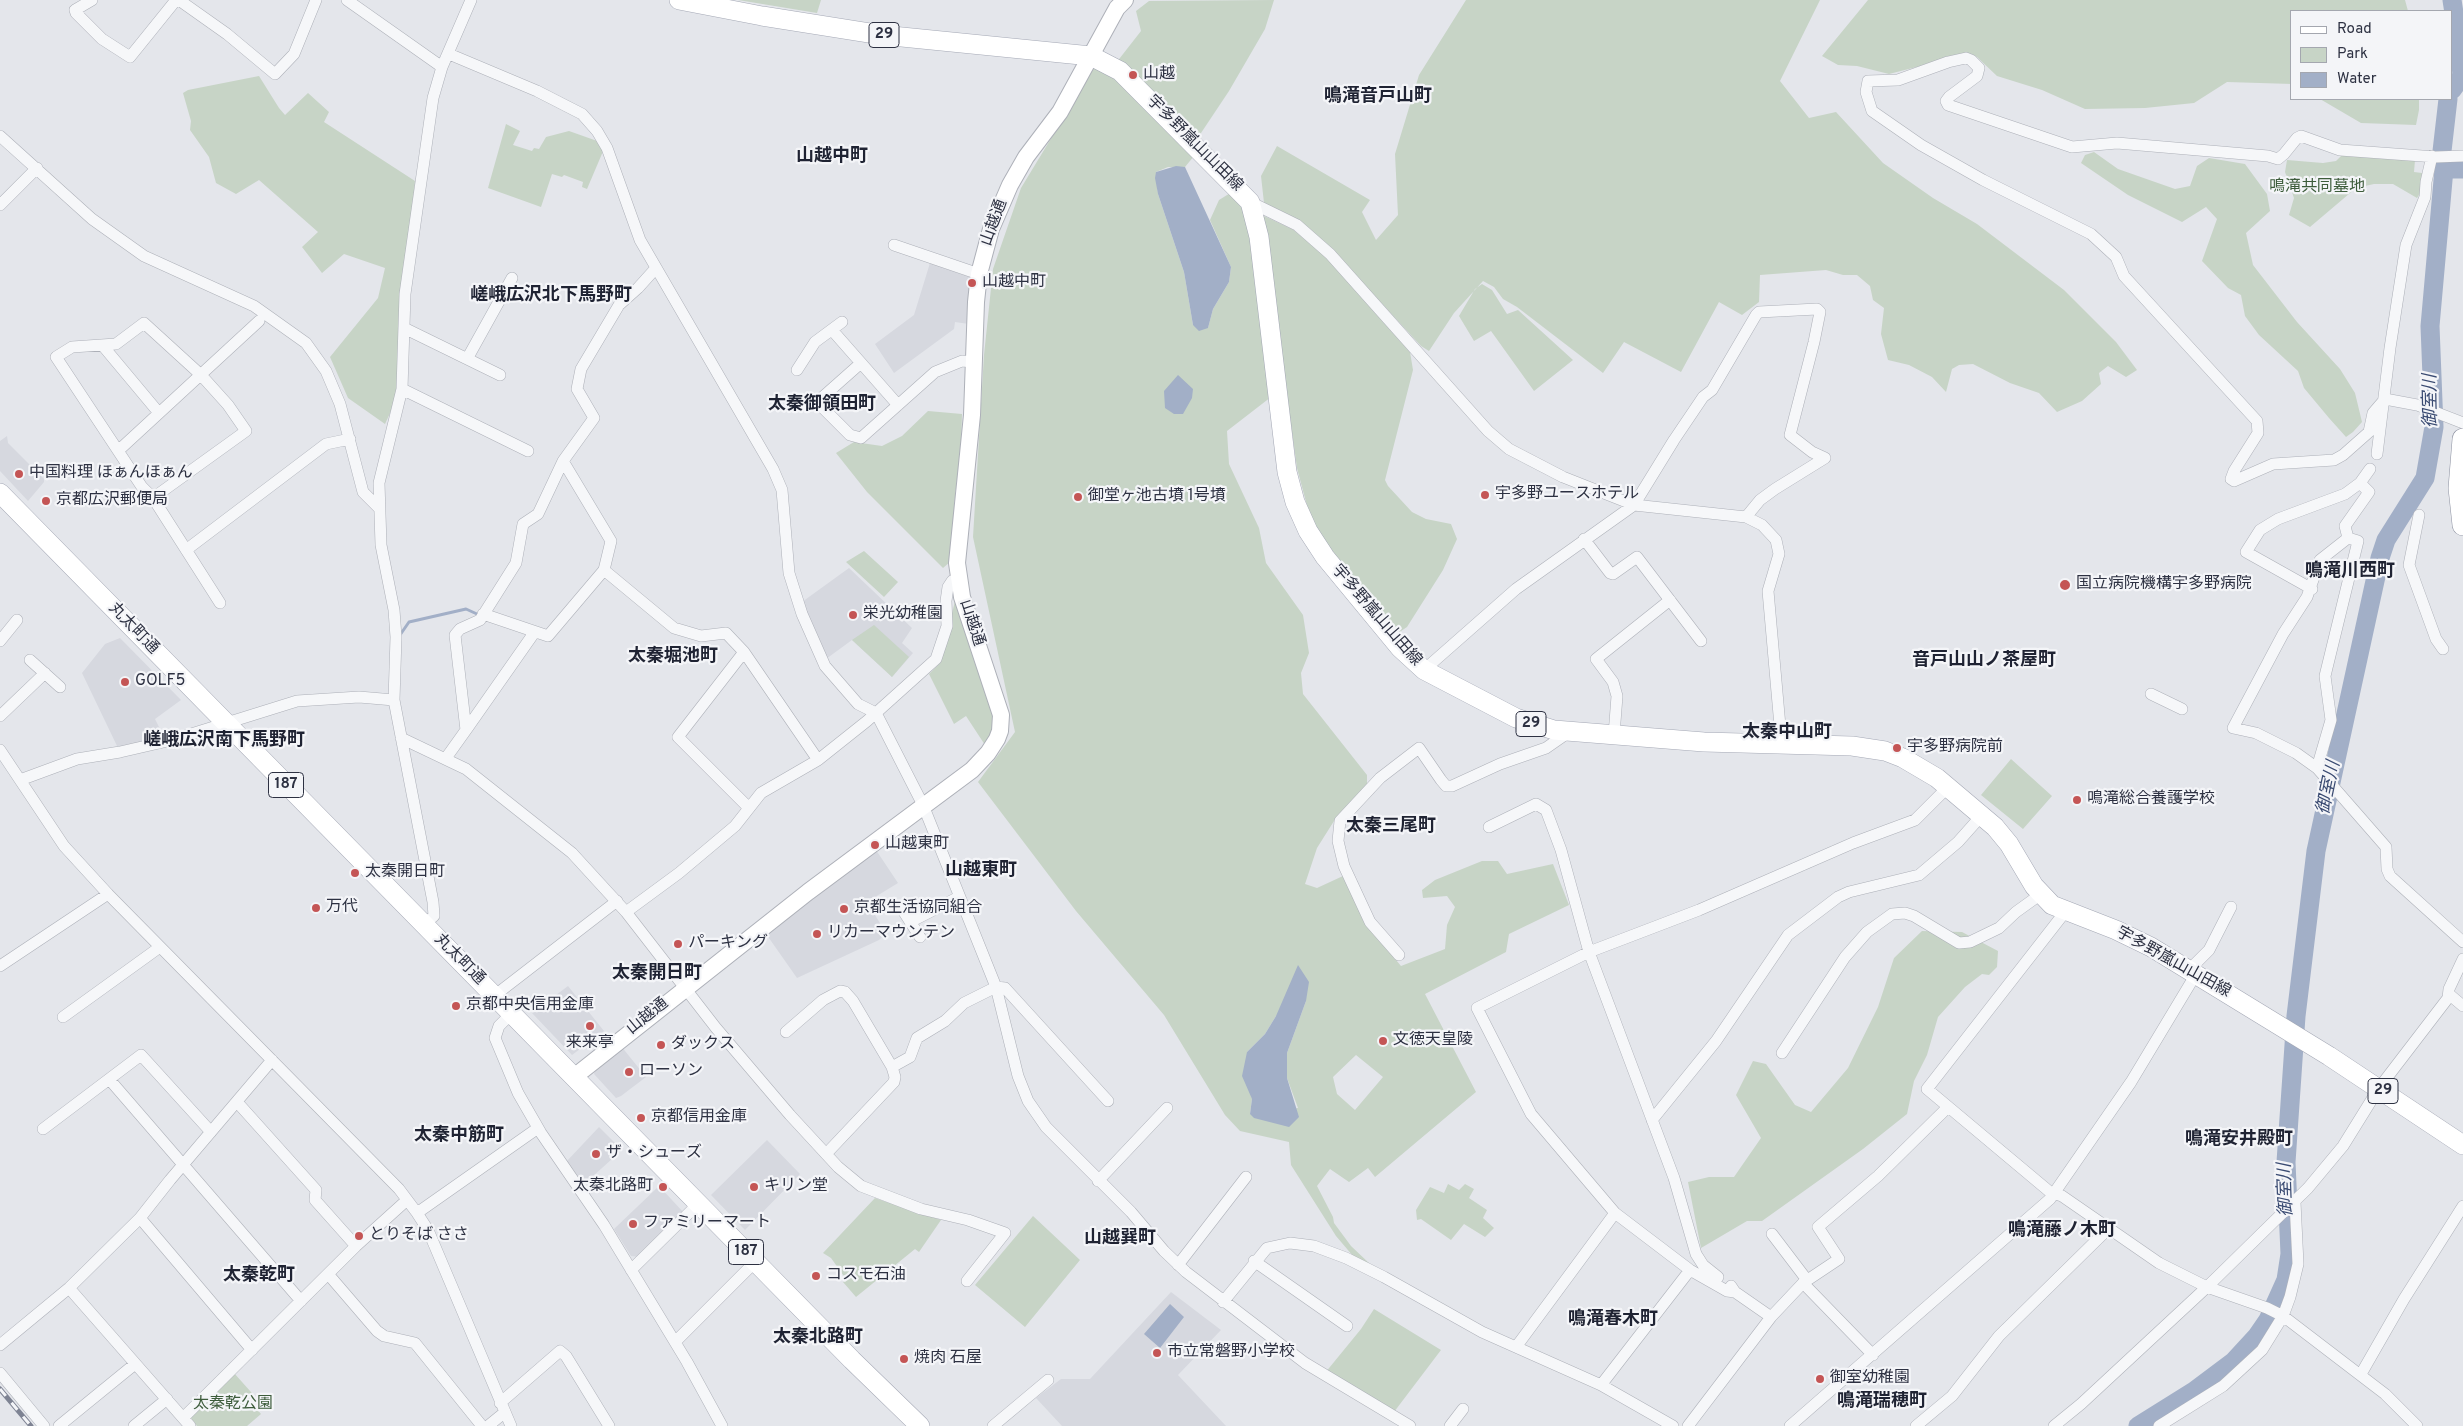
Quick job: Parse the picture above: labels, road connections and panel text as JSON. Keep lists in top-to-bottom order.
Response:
{
  "streets": {
    "main road": [
      "29",
      "宇多野嵐山山田線",
      "丸太町通",
      "187"
    ],
    "street": ["山越通"]
  },
  "crossings": [
    ["宇多野嵐山山田線", "山越通"],
    ["山越通", "丸太町通"]
  ],
  "districts": [
    "鳴滝音戸山町",
    "山越中町",
    "嵯峨広沢北下馬野町",
    "太秦御領田町",
    "鳴滝川西町",
    "太秦堀池町",
    "音戸山山ノ茶屋町",
    "太秦中山町",
    "嵯峨広沢南下馬野町",
    "太秦三尾町",
    "山越東町",
    "太秦開日町",
    "太秦中筋町",
    "鳴滝安井殿町",
    "鳴滝藤ノ木町",
    "山越巽町",
    "太秦乾町",
    "鳴滝春木町",
    "太秦北路町",
    "鳴滝瑞穂町"
  ],
  "water": ["御室川"],
  "parks": ["鳴滝共同墓地", "太秦乾公園"],
  "places": [
    "山越",
    "山越中町",
    "中国料理 ほぁんほぁん",
    "宇多野ユースホテル",
    "御堂ヶ池古墳 1号墳",
    "京都広沢郵便局",
    "国立病院機構宇多野病院",
    "栄光幼稚園",
    "GOLF5",
    "宇多野病院前",
    "鳴滝総合養護学校",
    "山越東町",
    "太秦開日町",
    "万代",
    "京都生活協同組合",
    "リカーマウンテン",
    "パーキング",
    "京都中央信用金庫",
    "来来亭",
    "文徳天皇陵",
    "ダックス",
    "ローソン",
    "京都信用金庫",
    "ザ・シューズ",
    "太秦北路町",
    "キリン堂",
    "ファミリーマート",
    "とりそば ささ",
    "コスモ石油",
    "市立常磐野小学校",
    "焼肉 石屋",
    "御室幼稚園"
  ],
  "legend": ["Road", "Park", "Water"]
}
